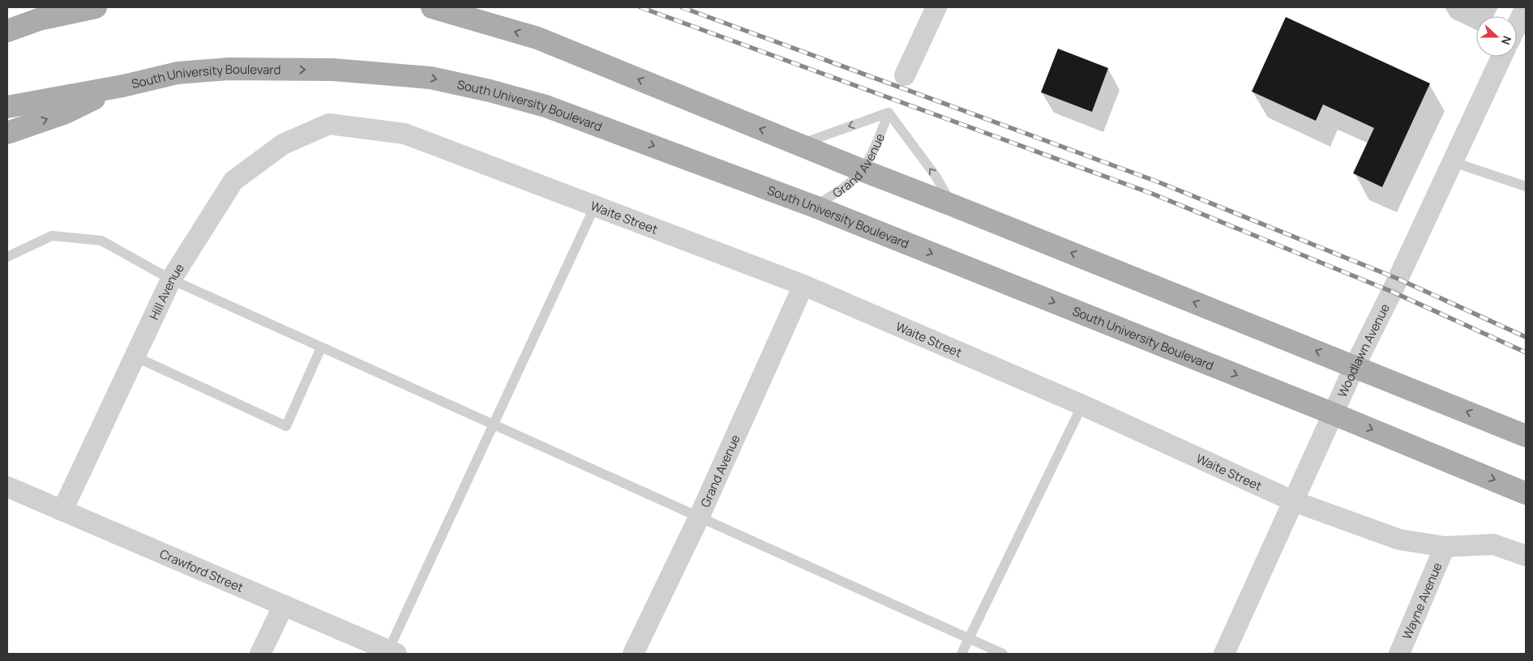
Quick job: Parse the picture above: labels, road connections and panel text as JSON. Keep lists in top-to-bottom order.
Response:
{
  "streets": {
    "main road": ["South University Boulevard"],
    "street": [
      "Grand Avenue",
      "Waite Street",
      "Hill Avenue",
      "Woodlawn Avenue",
      "Crawford Street",
      "Wayne Avenue"
    ]
  },
  "crossings": [
    ["South University Boulevard", "Grand Avenue"],
    ["South University Boulevard", "Woodlawn Avenue"],
    ["Grand Avenue", "Waite Street"],
    ["Waite Street", "Hill Avenue"],
    ["Waite Street", "Woodlawn Avenue"],
    ["Waite Street", "Wayne Avenue"],
    ["Hill Avenue", "Crawford Street"]
  ],
  "north": "right"
}
